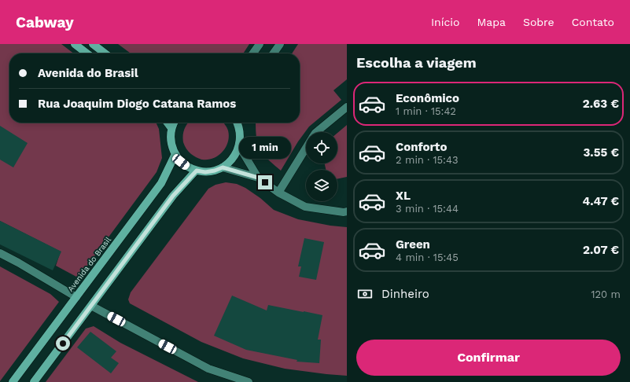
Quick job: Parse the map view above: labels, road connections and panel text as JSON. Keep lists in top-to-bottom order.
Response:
{
  "streets": {
    "main road": ["Avenida do Brasil"]
  },
  "page": {
    "header": "Cabway",
    "nav": [
      "Início",
      "Mapa",
      "Sobre",
      "Contato"
    ],
    "heading": "Escolha a viagem",
    "banner": ["Avenida do Brasil", "Rua Joaquim Diogo Catana Ramos"],
    "list": [
      {
        "name": "Econômico",
        "note": "1 min · 15:42",
        "value": "2.63 €"
      },
      {
        "name": "Conforto",
        "note": "2 min · 15:43",
        "value": "3.55 €"
      },
      {
        "name": "XL",
        "note": "3 min · 15:44",
        "value": "4.47 €"
      },
      {
        "name": "Green",
        "note": "4 min · 15:45",
        "value": "2.07 €"
      }
    ],
    "bubble": "1 min",
    "pay": ["Dinheiro", "120 m"],
    "buttons": "Confirmar"
  }
}
